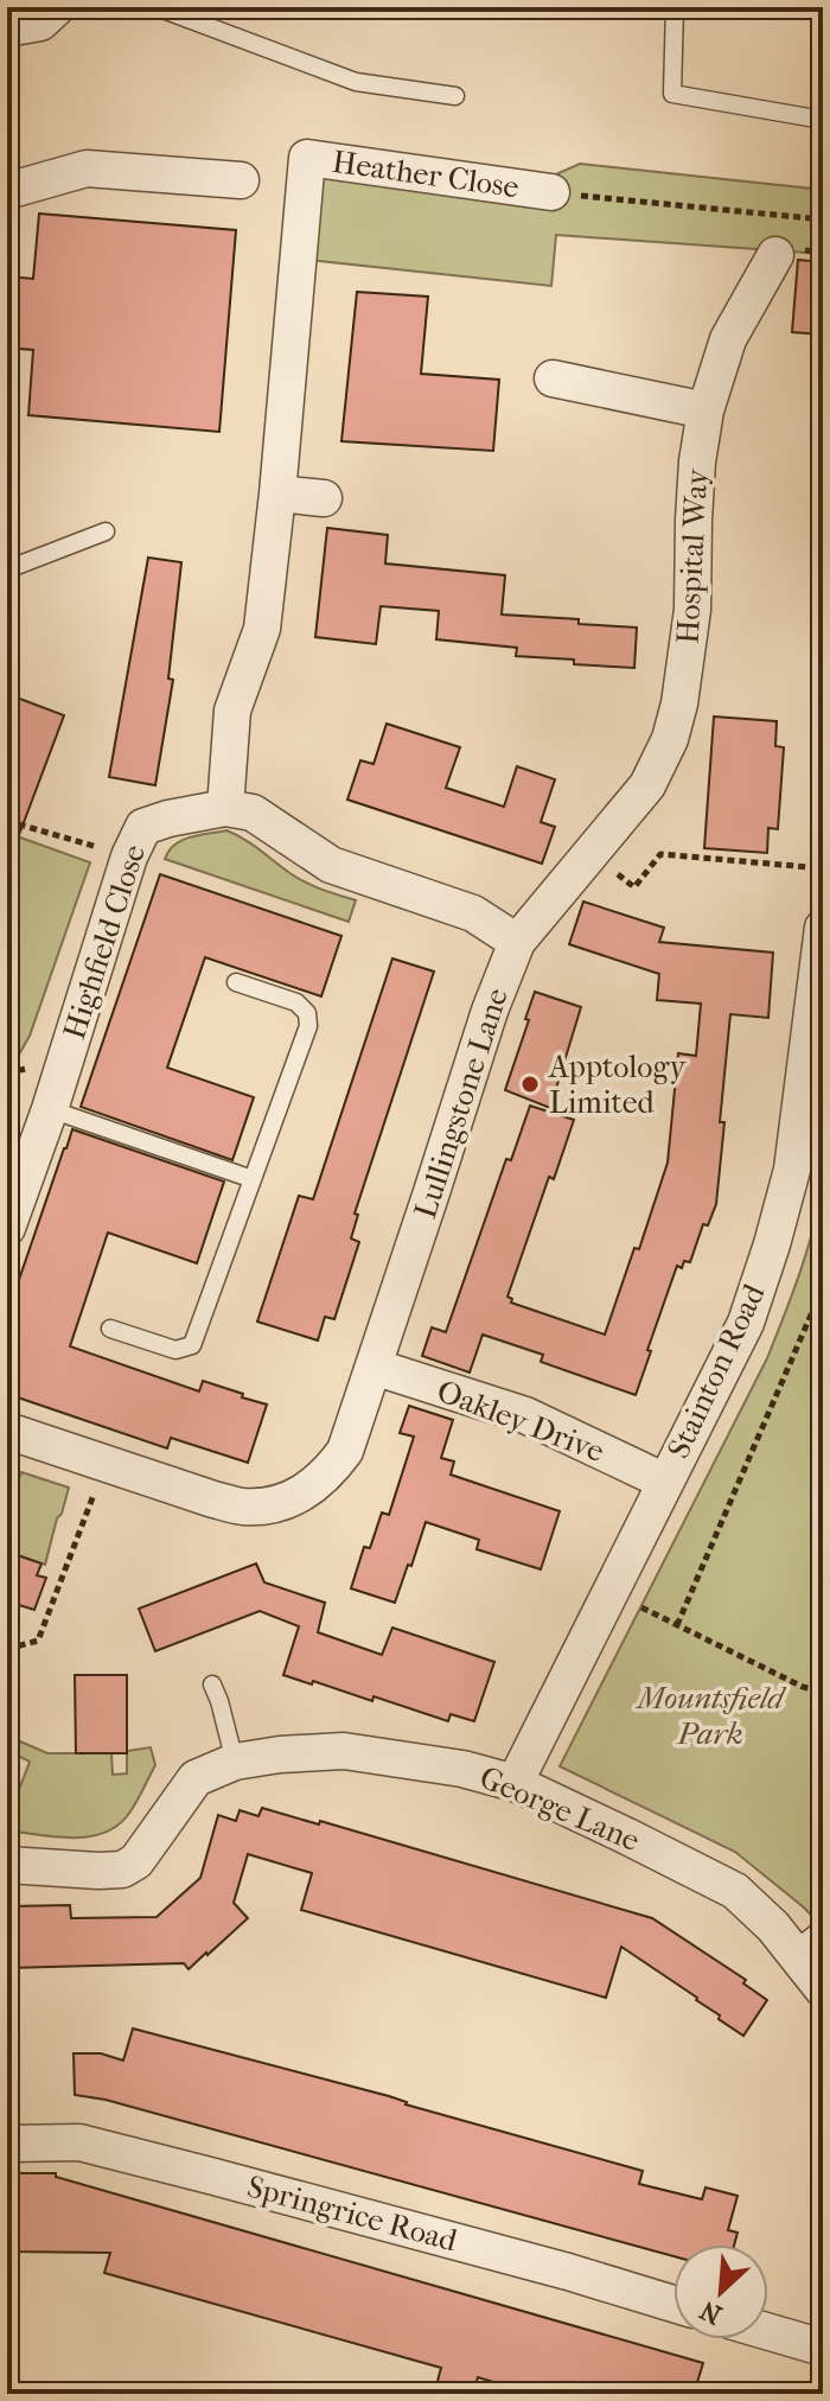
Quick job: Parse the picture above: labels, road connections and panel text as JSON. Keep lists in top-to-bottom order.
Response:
{
  "streets": {
    "street": [
      "Heather Close",
      "Hospital Way",
      "Highfield Close",
      "Lullingstone Lane",
      "Stainton Road",
      "Oakley Drive",
      "George Lane",
      "Springrice Road"
    ]
  },
  "crossings": [
    ["Heather Close", "Highfield Close"],
    ["Hospital Way", "Lullingstone Lane"],
    ["Lullingstone Lane", "Oakley Drive"],
    ["Stainton Road", "Oakley Drive"],
    ["Stainton Road", "George Lane"]
  ],
  "parks": ["Mountsfield Park"],
  "places": ["Apptology Limited"],
  "north": "bottom left"
}
